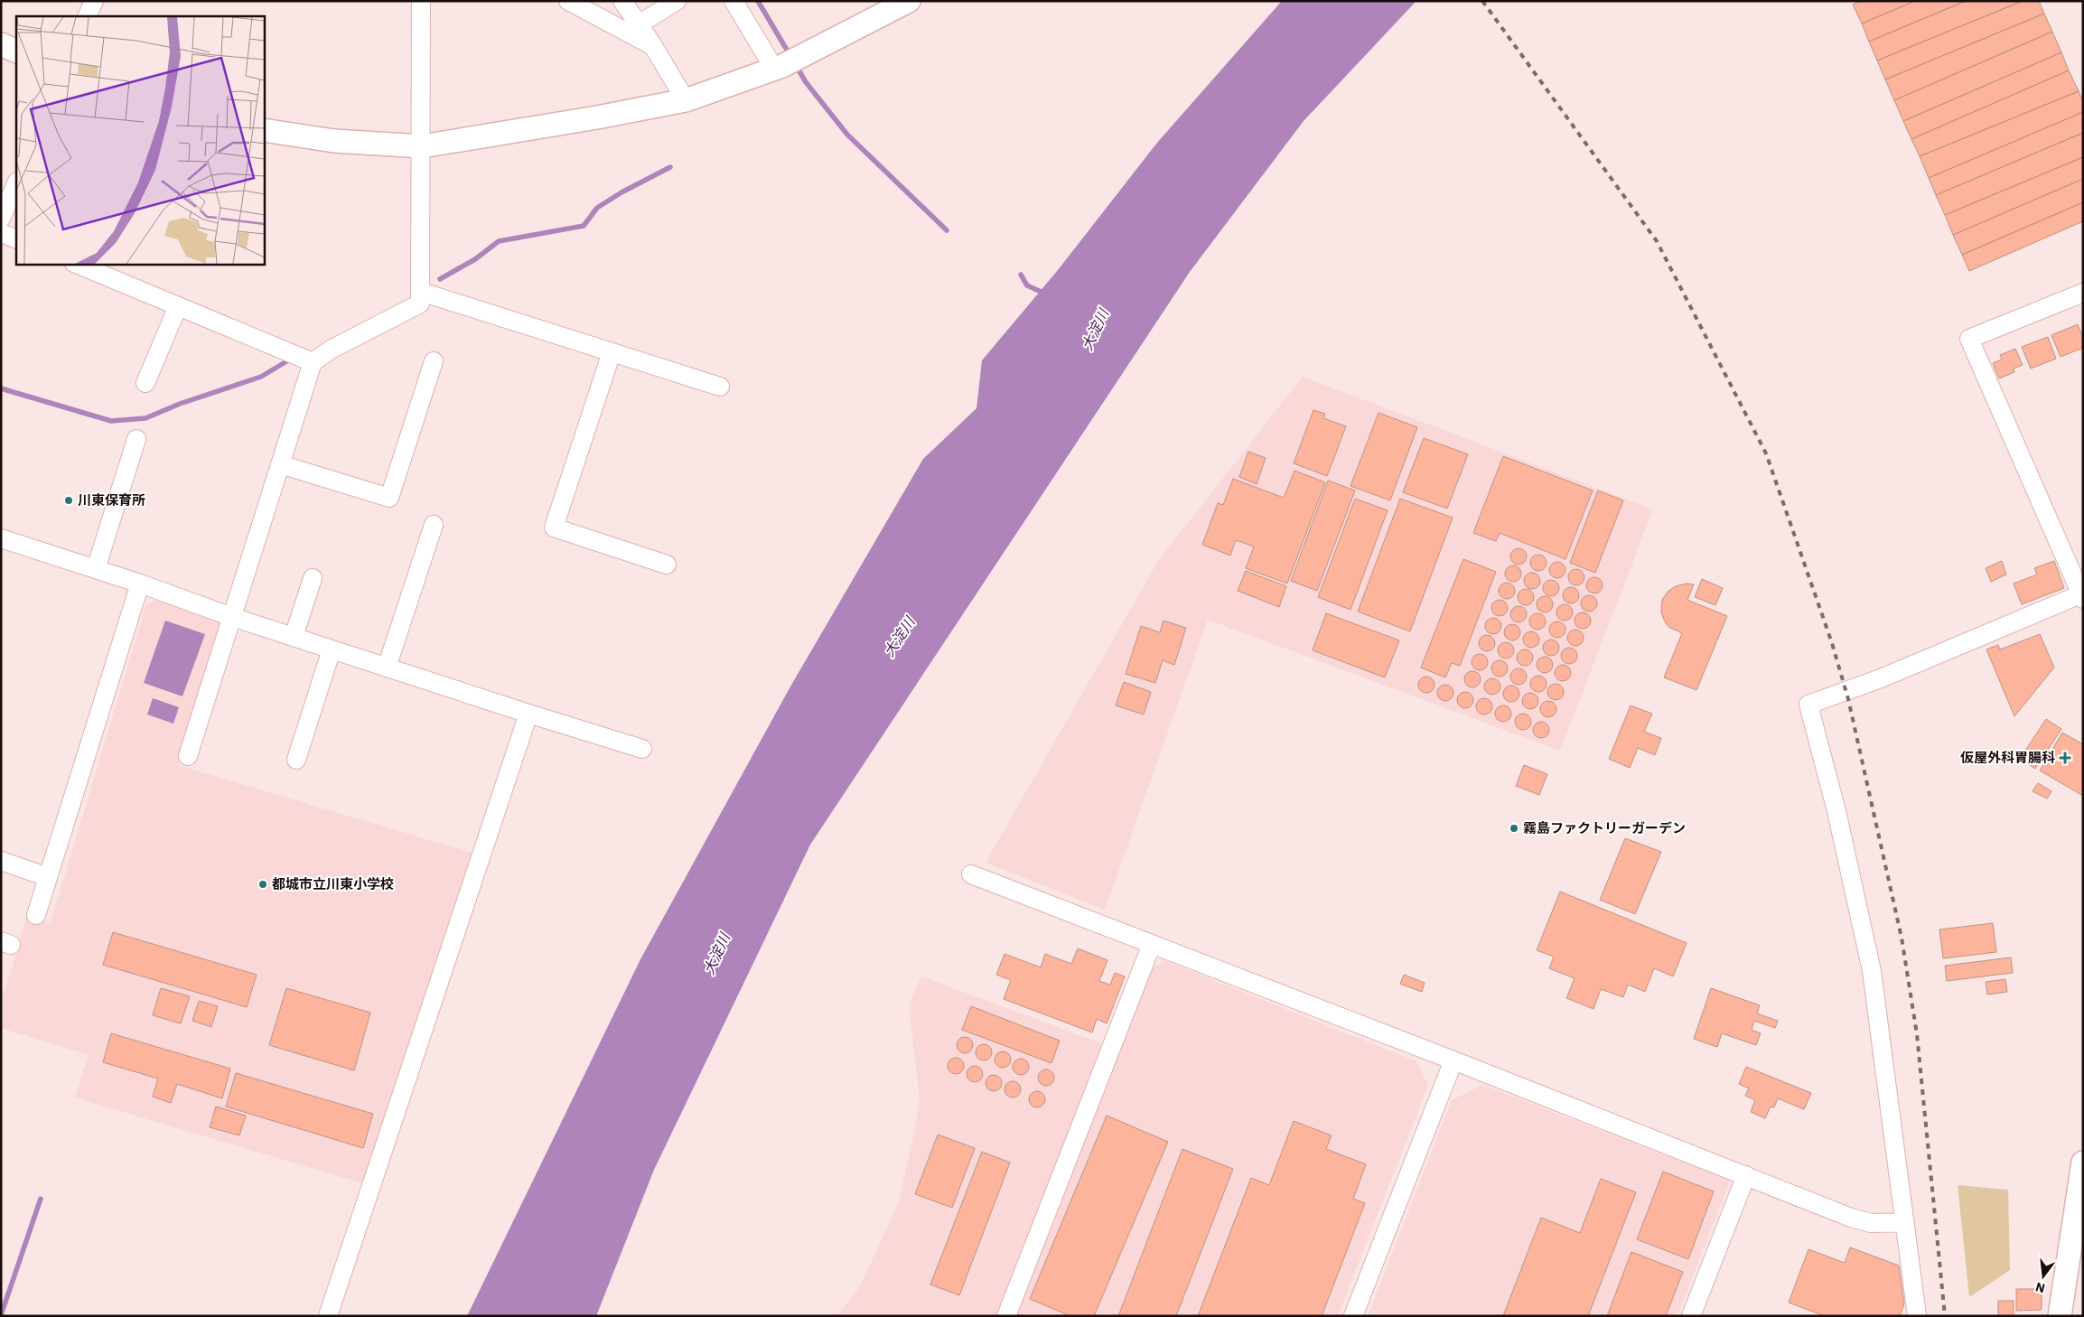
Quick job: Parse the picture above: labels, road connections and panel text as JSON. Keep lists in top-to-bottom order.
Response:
{
  "water": ["大淀川"],
  "places": {
    "other": ["川東保育所", "霧島ファクトリーガーデン", "都城市立川東小学校"],
    "health": ["仮屋外科胃腸科"]
  },
  "north": "bottom"
}
